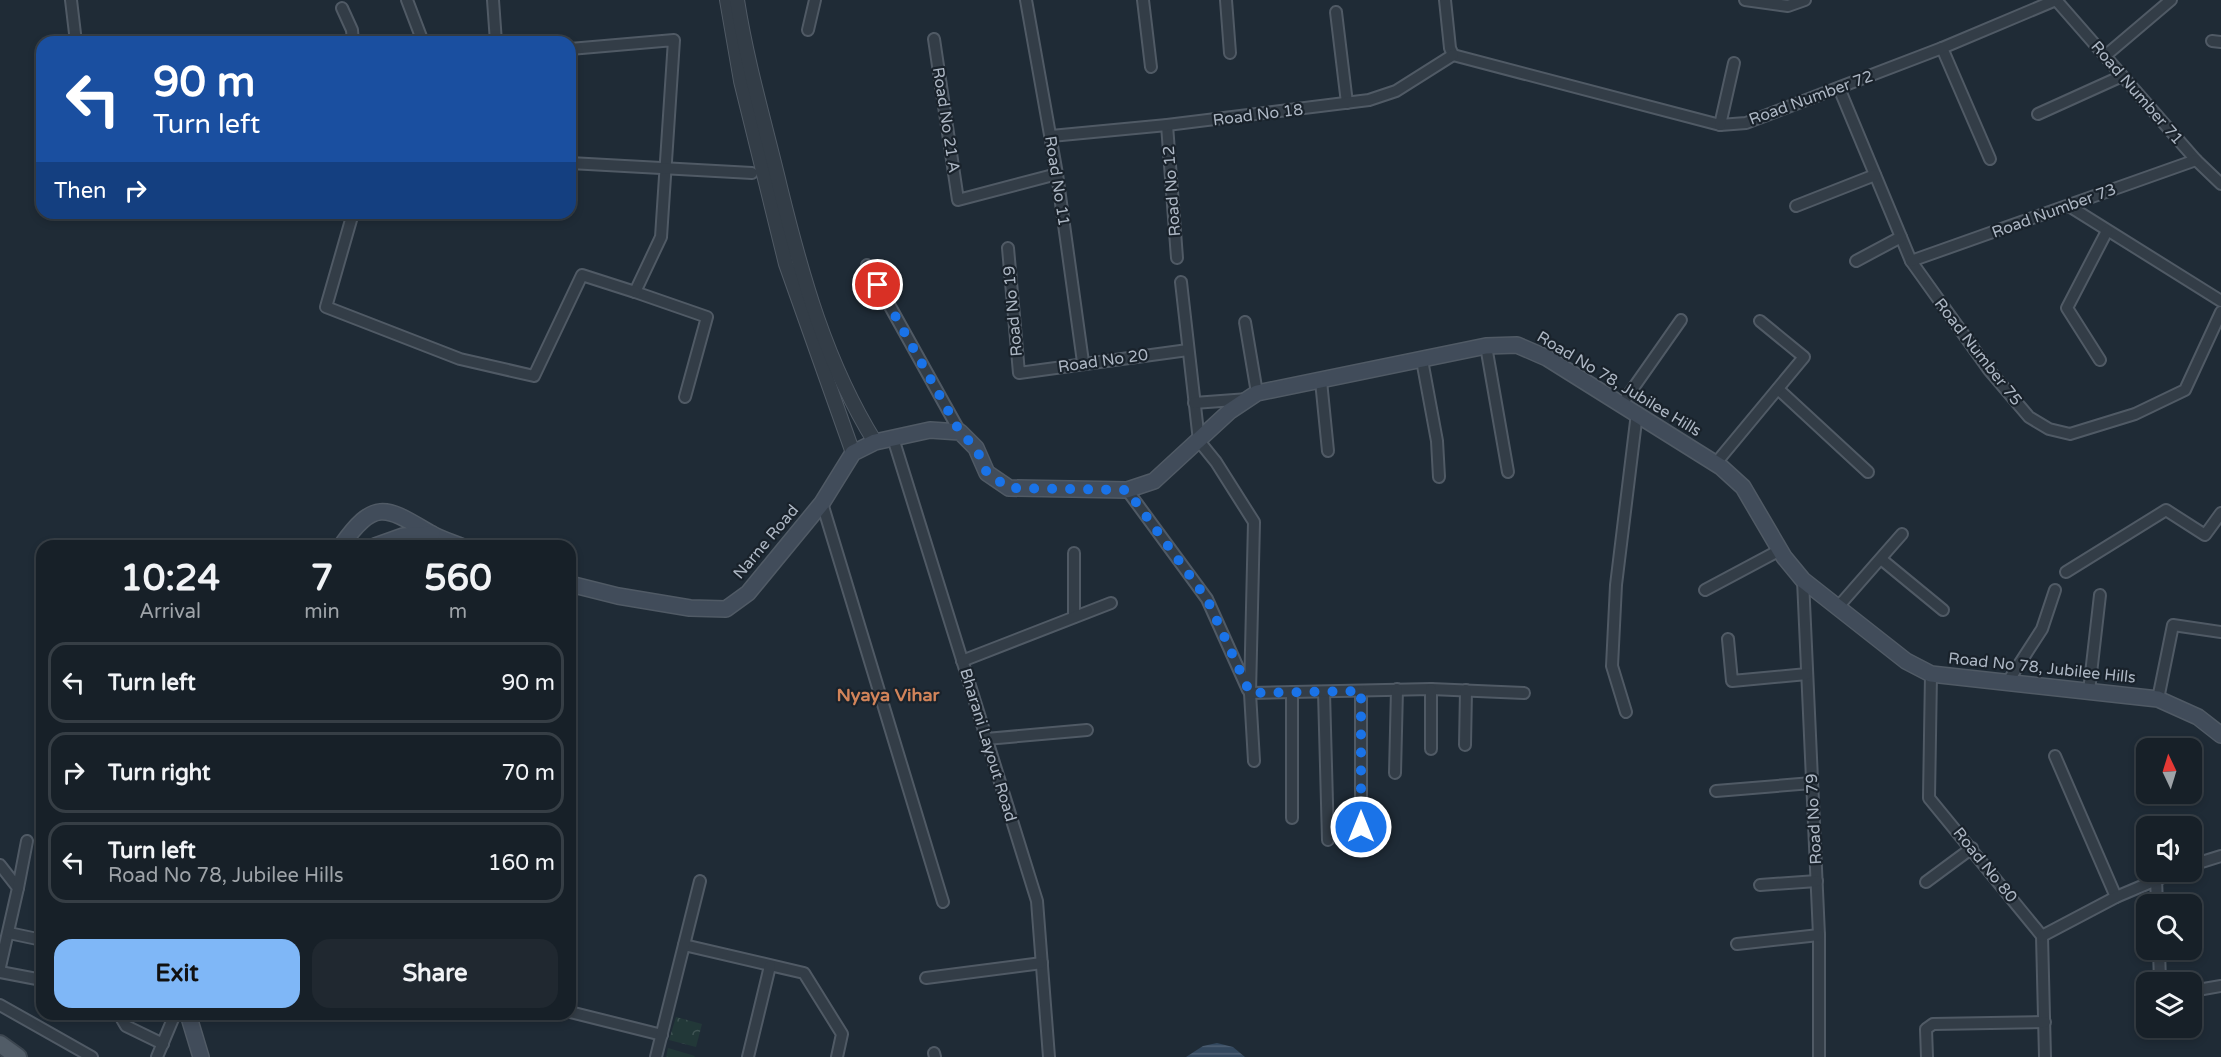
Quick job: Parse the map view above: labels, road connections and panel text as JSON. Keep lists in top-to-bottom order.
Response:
{
  "streets": {
    "main road": ["Road No 78, Jubilee Hills", "Narne Road"],
    "street": [
      "Road Number 71",
      "Road Number 72",
      "Road No 18",
      "Road No 21 A",
      "Road No 11",
      "Road No 12",
      "Road Number 73",
      "Road No 19",
      "Road Number 75",
      "Road No 20",
      "Bharani Layout Road",
      "Road No 79",
      "Road No 80"
    ]
  },
  "crossings": [
    ["Road Number 71", "Road Number 72"],
    ["Road Number 71", "Road Number 73"],
    ["Road Number 72", "Road No 18"],
    ["Road Number 72", "Road Number 75"],
    ["Road No 18", "Road No 11"],
    ["Road No 18", "Road No 12"],
    ["Road No 21 A", "Road No 11"],
    ["Road No 11", "Road No 20"],
    ["Road Number 73", "Road Number 75"],
    ["Road No 19", "Road No 20"],
    ["Road No 78, Jubilee Hills", "Road No 79"],
    ["Road No 78, Jubilee Hills", "Road No 80"]
  ],
  "districts": ["Nyaya Vihar"],
  "north": "top",
  "page": {
    "turn": ["90 m", "Turn left"],
    "then": "Then",
    "eta": [
      "10:24",
      "Arrival",
      "7",
      "min",
      "560",
      "m"
    ],
    "list": [
      {
        "name": "Turn left",
        "value": "90 m"
      },
      {
        "name": "Turn right",
        "value": "70 m"
      },
      {
        "name": "Turn left",
        "note": "Road No 78, Jubilee Hills",
        "value": "160 m"
      }
    ],
    "buttons": ["Exit", "Share"]
  }
}
